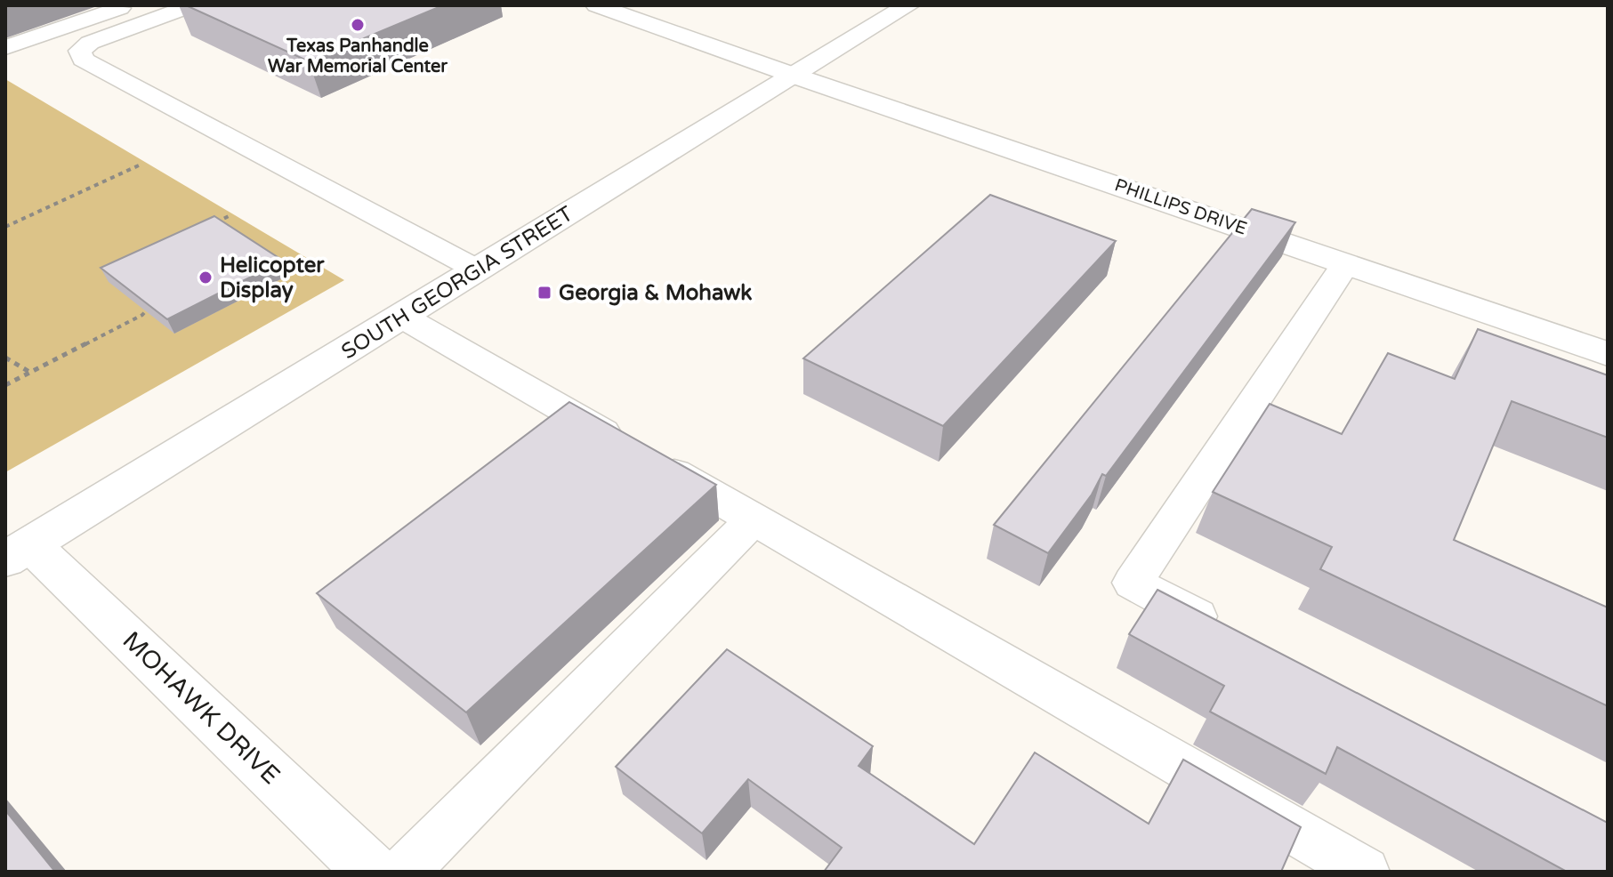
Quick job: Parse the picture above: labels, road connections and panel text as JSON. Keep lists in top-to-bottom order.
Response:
{
  "streets": {
    "street": ["PHILLIPS DRIVE", "SOUTH GEORGIA STREET", "MOHAWK DRIVE"]
  },
  "crossings": [
    ["PHILLIPS DRIVE", "SOUTH GEORGIA STREET"],
    ["SOUTH GEORGIA STREET", "MOHAWK DRIVE"]
  ],
  "places": {
    "other": ["Texas Panhandle War Memorial Center", "Helicopter Display"],
    "transit": ["Georgia & Mohawk"]
  }
}
